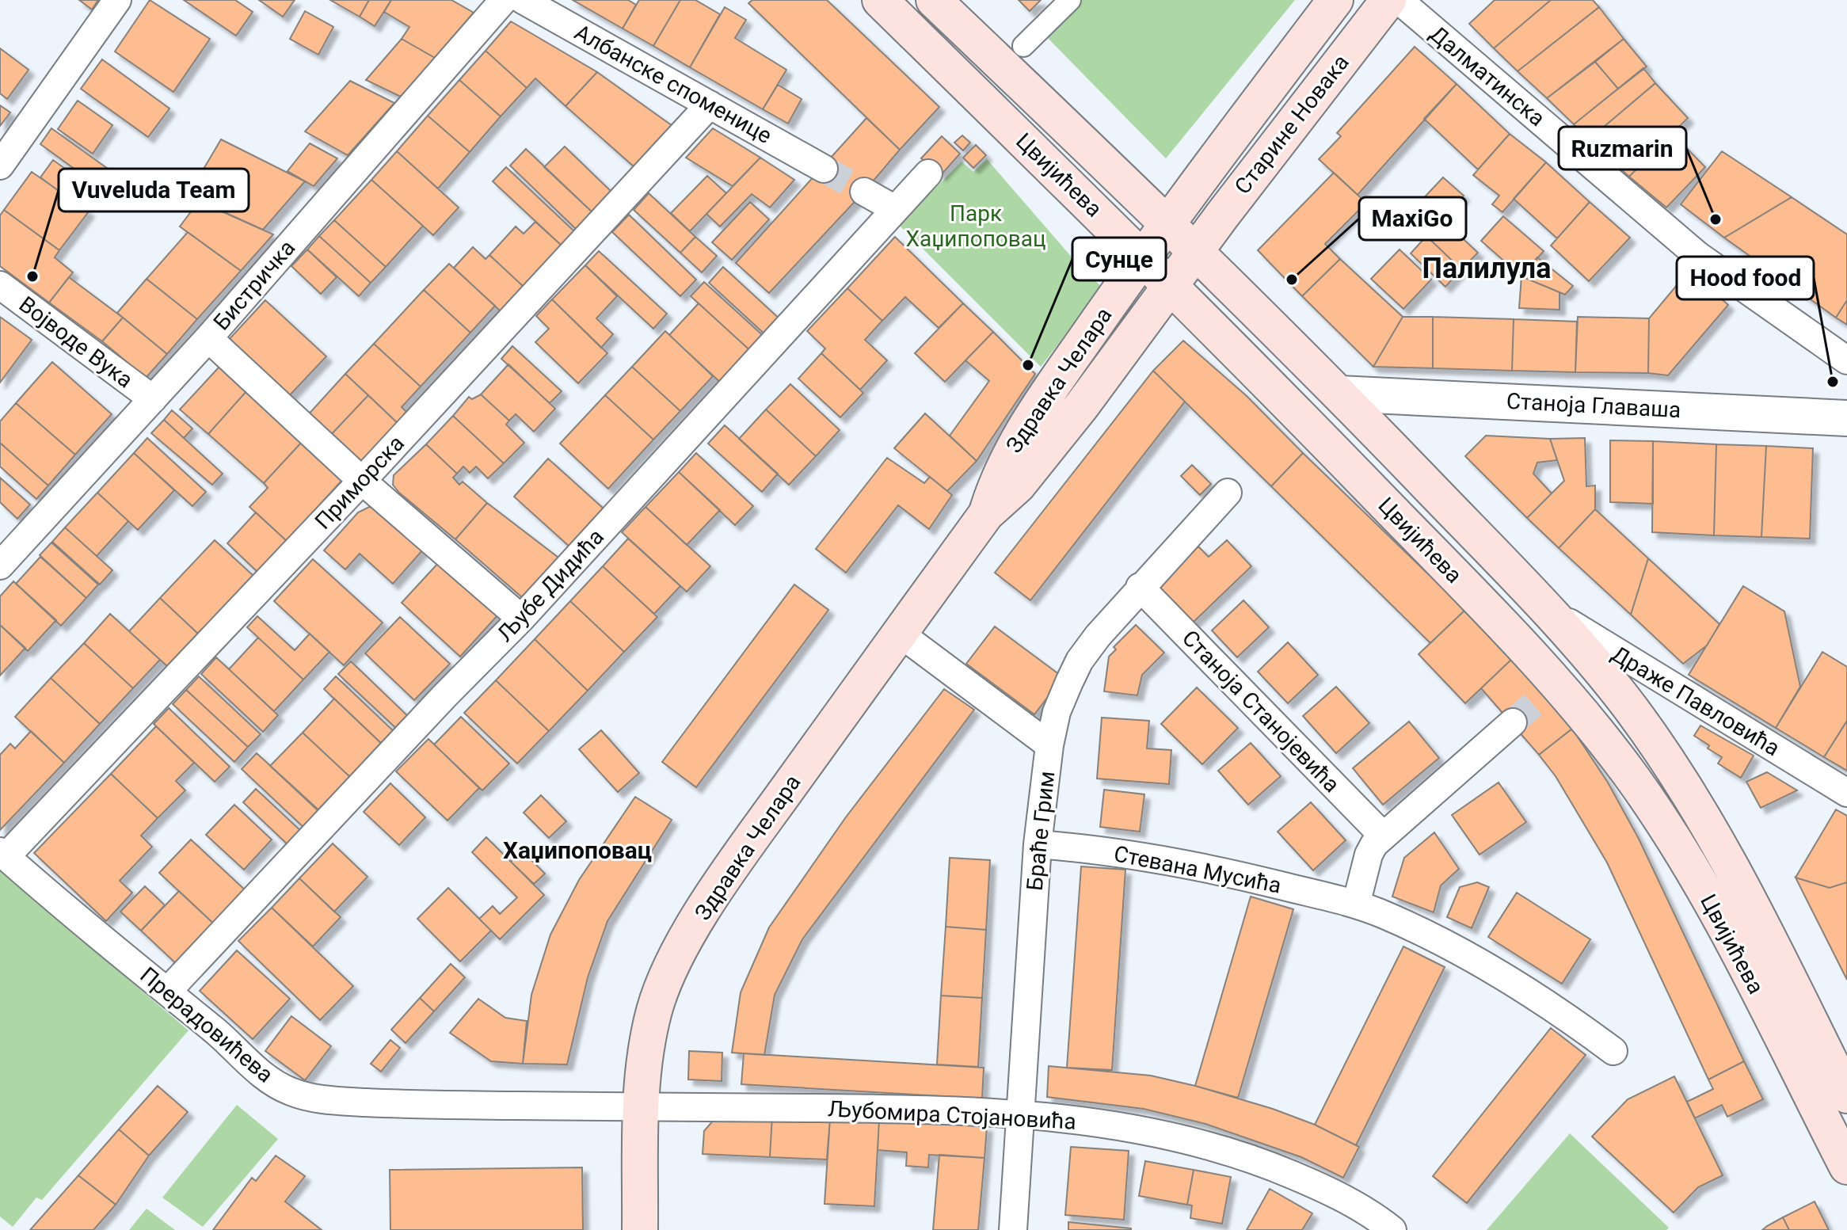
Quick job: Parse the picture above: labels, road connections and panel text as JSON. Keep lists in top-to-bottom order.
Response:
{
  "streets": {
    "main road": ["Старине Новака", "Цвијићева", "Здравка Челара"],
    "street": [
      "Далматинска",
      "Албанске споменице",
      "Бистричка",
      "Војводе Вука",
      "Станоја Главаша",
      "Приморска",
      "Љубе Дидића",
      "Драже Павловића",
      "Станоја Станојевића",
      "Браће Грим",
      "Стевана Мусића",
      "Прерадовићева",
      "Љубомира Стојановића"
    ]
  },
  "crossings": [
    ["Албанске споменице", "Приморска"],
    ["Старине Новака", "Цвијићева"],
    ["Старине Новака", "Здравка Челара"],
    ["Цвијићева", "Здравка Челара"],
    ["Цвијићева", "Станоја Главаша"],
    ["Цвијићева", "Драже Павловића"],
    ["Бистричка", "Војводе Вука"],
    ["Здравка Челара", "Прерадовићева"],
    ["Здравка Челара", "Љубомира Стојановића"],
    ["Приморска", "Прерадовићева"],
    ["Љубе Дидића", "Прерадовићева"],
    ["Станоја Станојевића", "Браће Грим"],
    ["Браће Грим", "Стевана Мусића"],
    ["Браће Грим", "Љубомира Стојановића"],
    ["Прерадовићева", "Љубомира Стојановића"]
  ],
  "districts": ["Палилула", "Хаџипоповац"],
  "parks": ["Парк Хаџипоповац"],
  "places": [
    "Ruzmarin",
    "Vuveluda Team",
    "MaxiGo",
    "Сунце",
    "Hood food"
  ]
}
